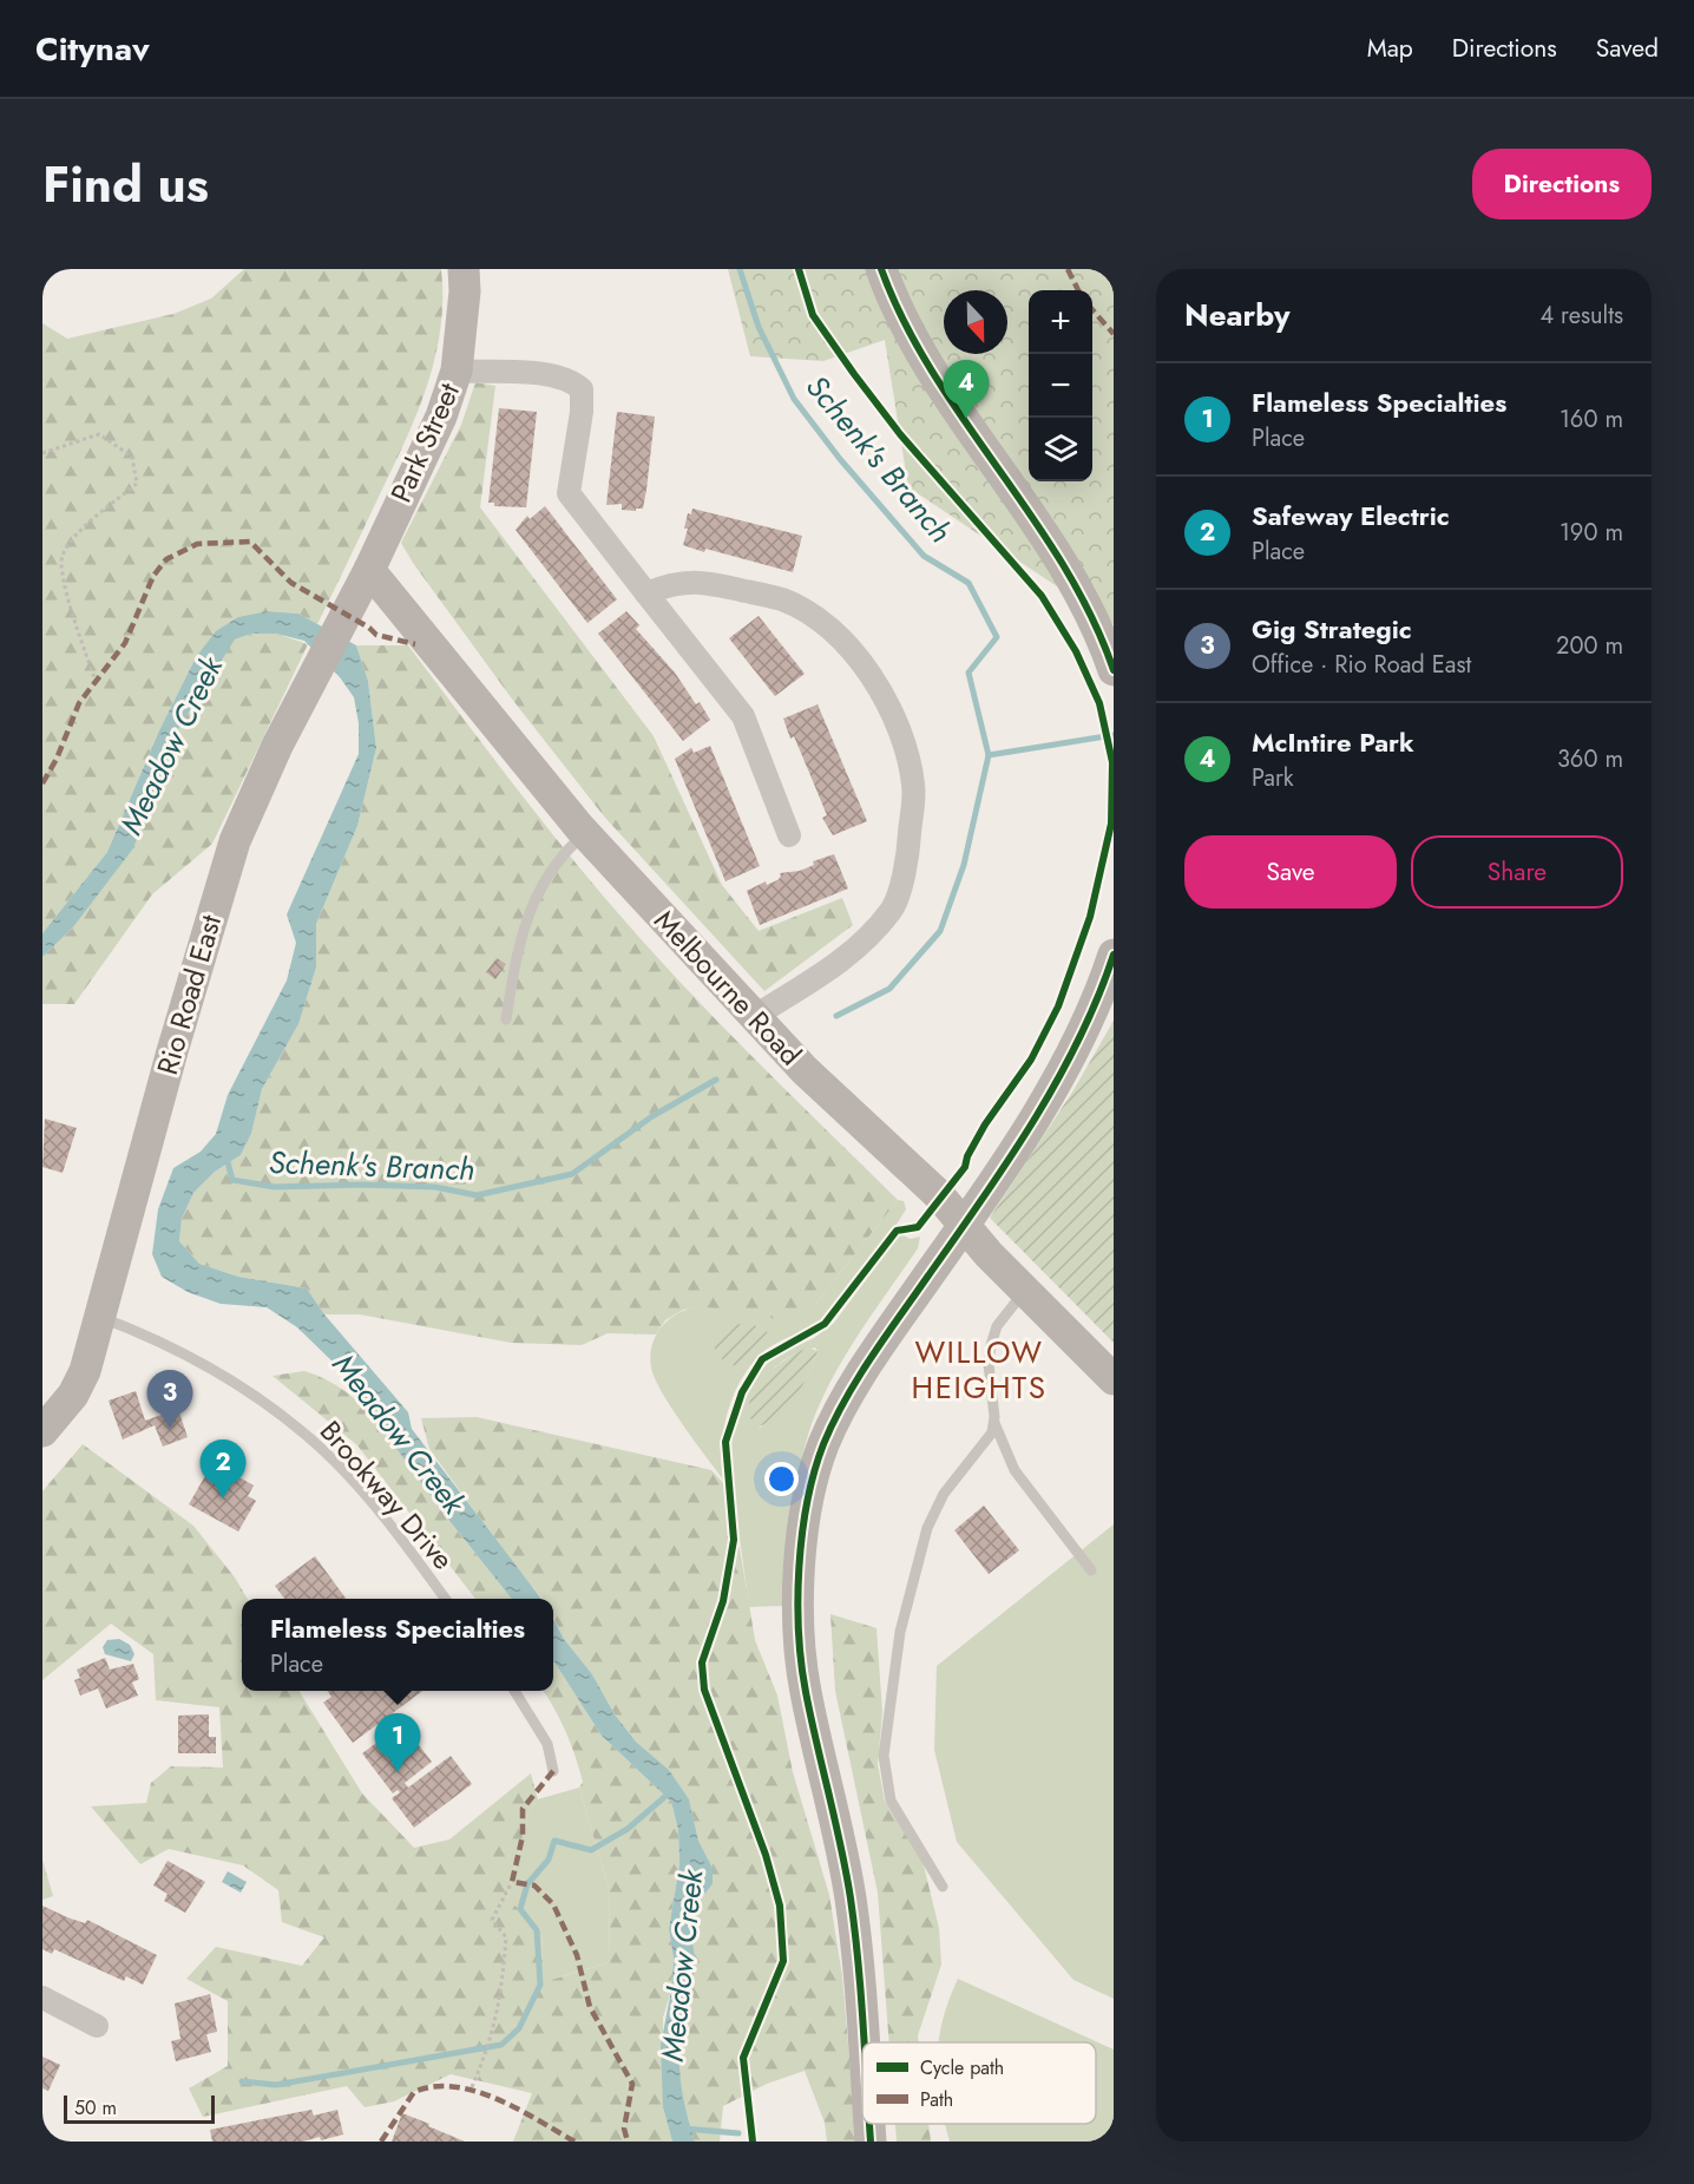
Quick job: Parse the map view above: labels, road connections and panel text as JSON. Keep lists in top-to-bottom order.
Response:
{
  "streets": {
    "street": ["Park Street", "Melbourne Road", "Rio Road East"],
    "lane": ["Brookway Drive"]
  },
  "crossings": [
    ["Park Street", "Melbourne Road"],
    ["Park Street", "Rio Road East"],
    ["Melbourne Road", "Rio Road East"],
    ["Rio Road East", "Brookway Drive"]
  ],
  "districts": ["WILLOW HEIGHTS"],
  "water": ["Schenk's Branch", "Meadow Creek"],
  "legend": ["Cycle path", "Path"],
  "scale_bar": "50 m",
  "north": "bottom",
  "page": {
    "header": "Citynav",
    "nav": ["Map", "Directions", "Saved"],
    "title": "Find us",
    "buttons": [
      "Directions",
      ["Save", "Share"]
    ],
    "heading": ["Nearby", "4 results"],
    "map_buttons": ["+", "−"],
    "pins": [
      "4",
      "3",
      "2",
      "1"
    ],
    "list": [
      {
        "mark": "1",
        "name": "Flameless Specialties",
        "note": "Place",
        "value": "160 m"
      },
      {
        "mark": "2",
        "name": "Safeway Electric",
        "note": "Place",
        "value": "190 m"
      },
      {
        "mark": "3",
        "name": "Gig Strategic",
        "note": "Office · Rio Road East",
        "value": "200 m"
      },
      {
        "mark": "4",
        "name": "McIntire Park",
        "note": "Park",
        "value": "360 m"
      }
    ],
    "popup": ["Flameless Specialties", "Place"],
    "scale": "50 m"
  }
}
